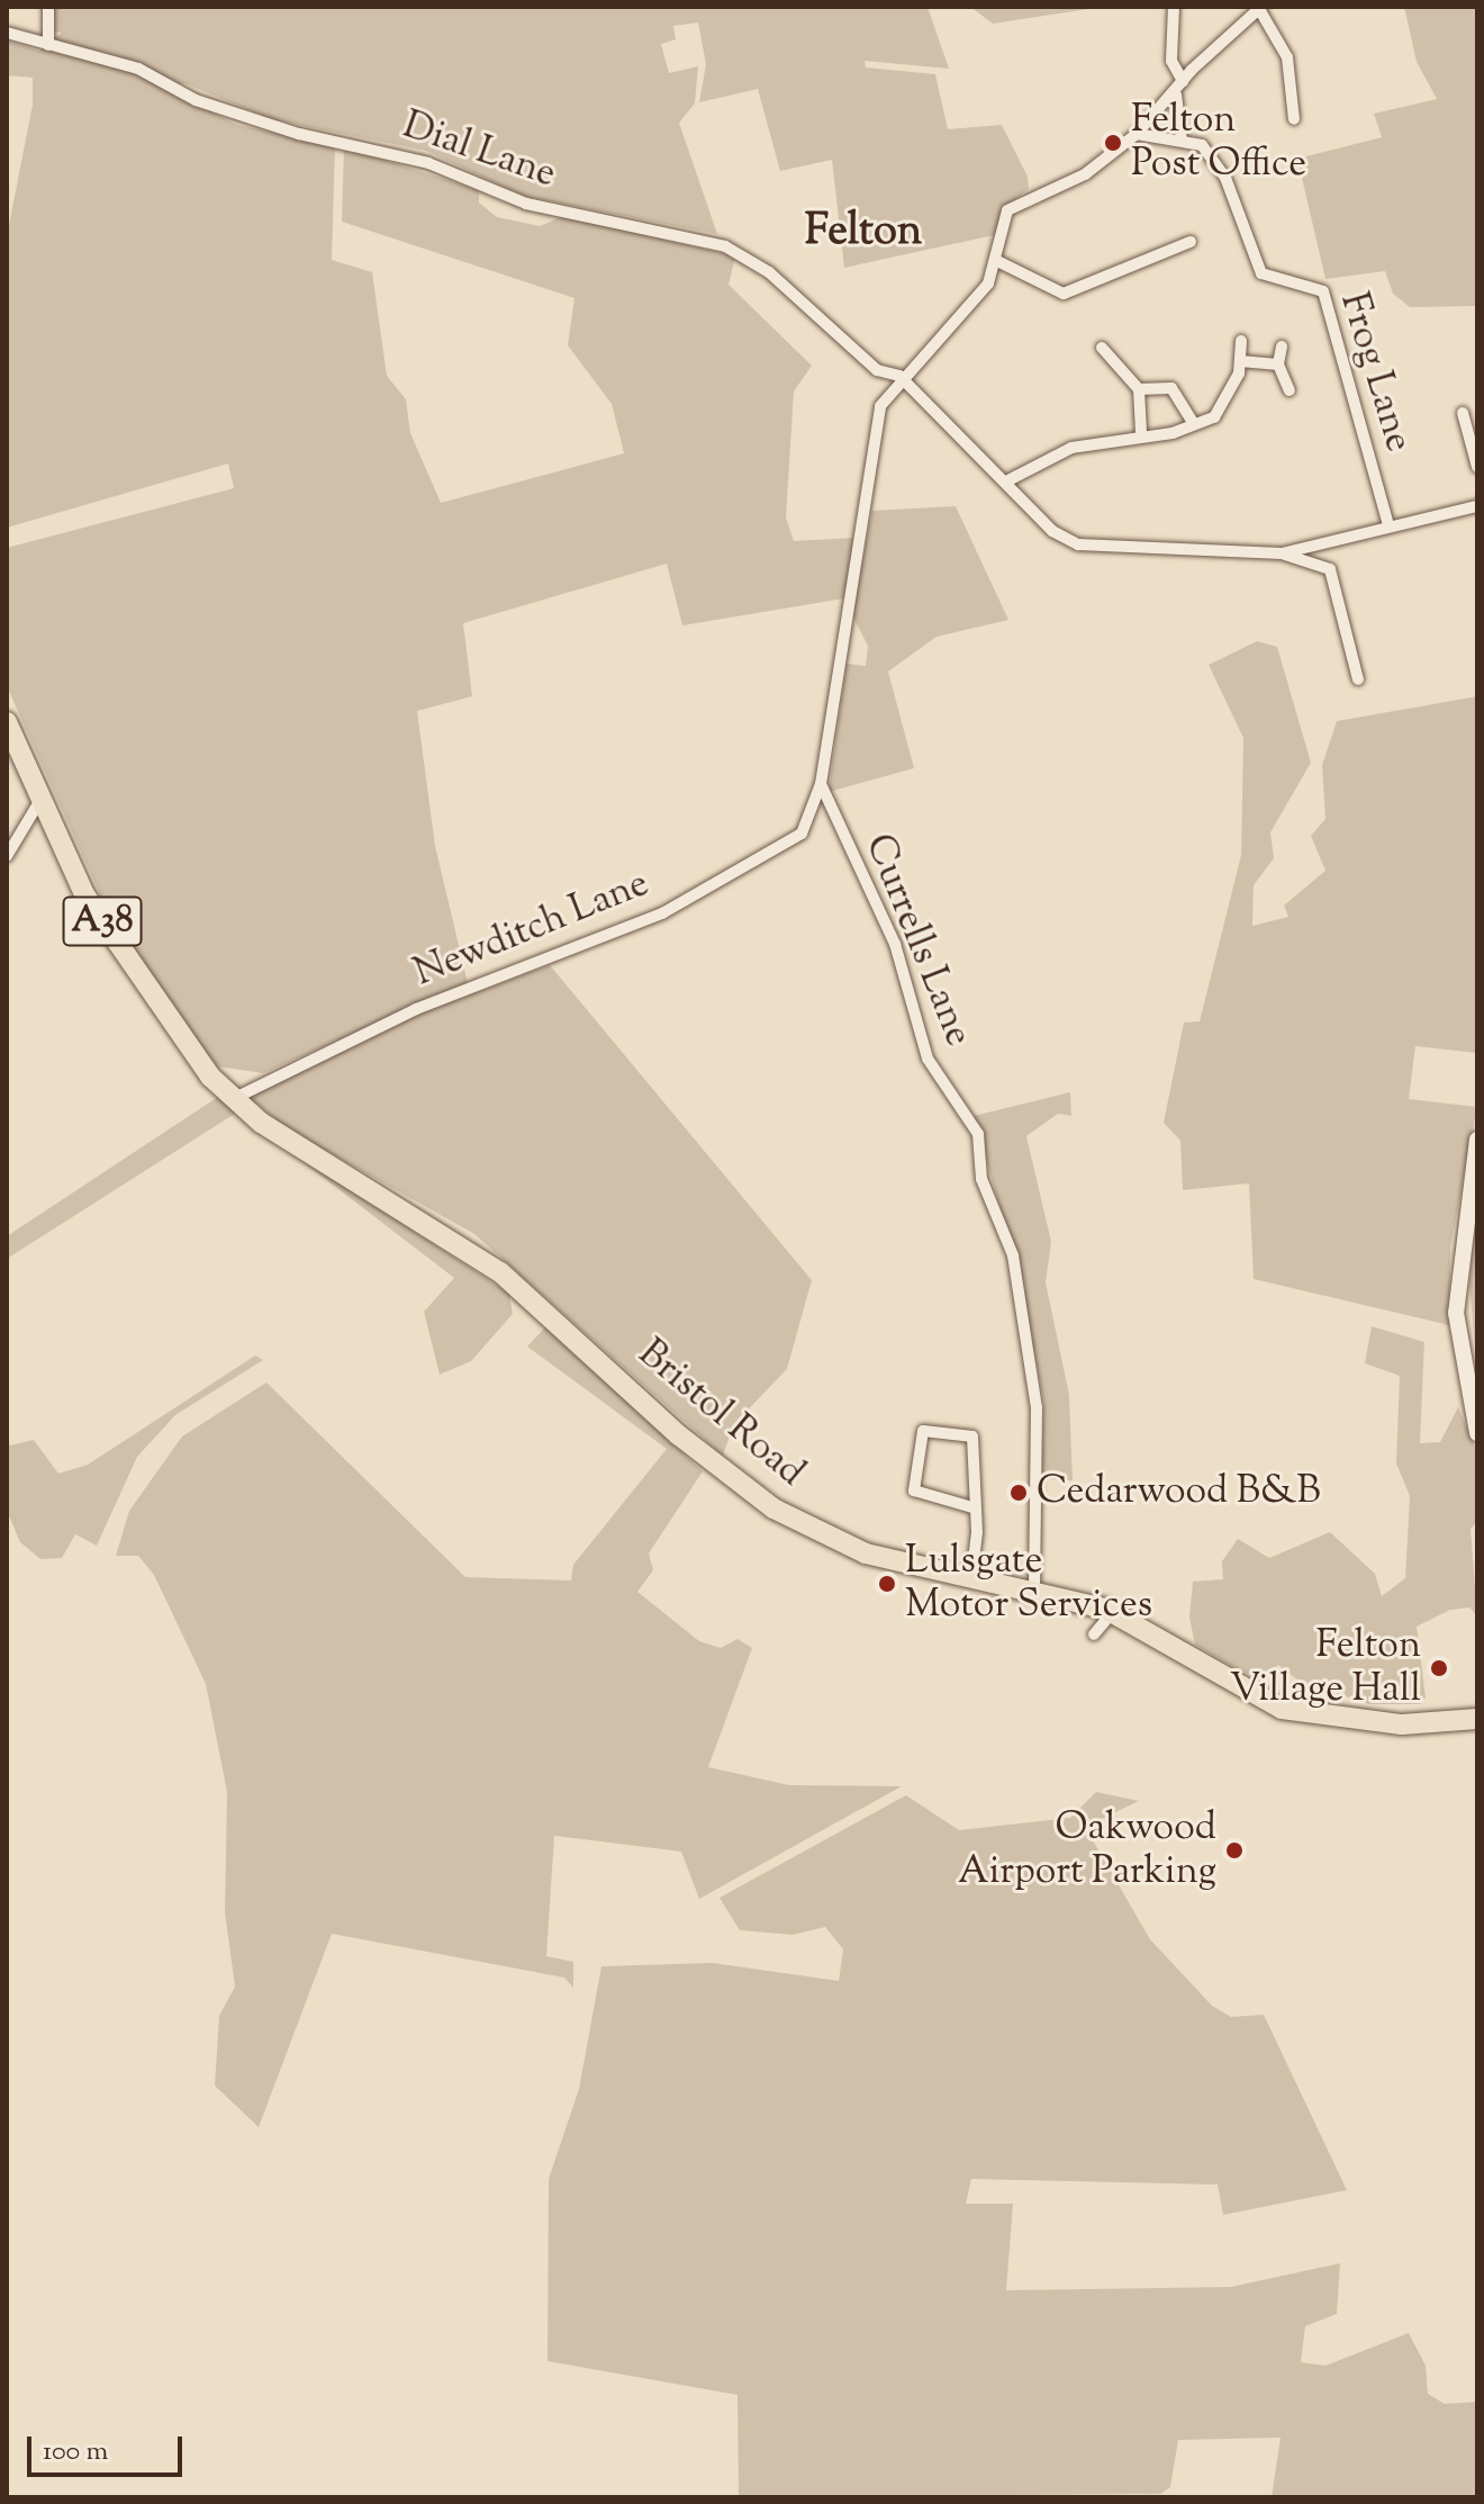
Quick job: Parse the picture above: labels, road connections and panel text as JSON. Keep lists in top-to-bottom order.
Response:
{
  "streets": {
    "highway": ["A38", "Bristol Road"],
    "street": [
      "Dial Lane",
      "Frog Lane",
      "Newditch Lane",
      "Currells Lane"
    ]
  },
  "crossings": [
    ["Dial Lane", "Newditch Lane"],
    ["A38", "Newditch Lane"],
    ["A38", "Bristol Road"],
    ["Newditch Lane", "Currells Lane"],
    ["Newditch Lane", "Bristol Road"],
    ["Currells Lane", "Bristol Road"]
  ],
  "districts": ["Felton"],
  "places": [
    "Felton Post Office",
    "Cedarwood B&B",
    "Lulsgate Motor Services",
    "Felton Village Hall",
    "Oakwood Airport Parking"
  ],
  "scale_bar": "100 m"
}
